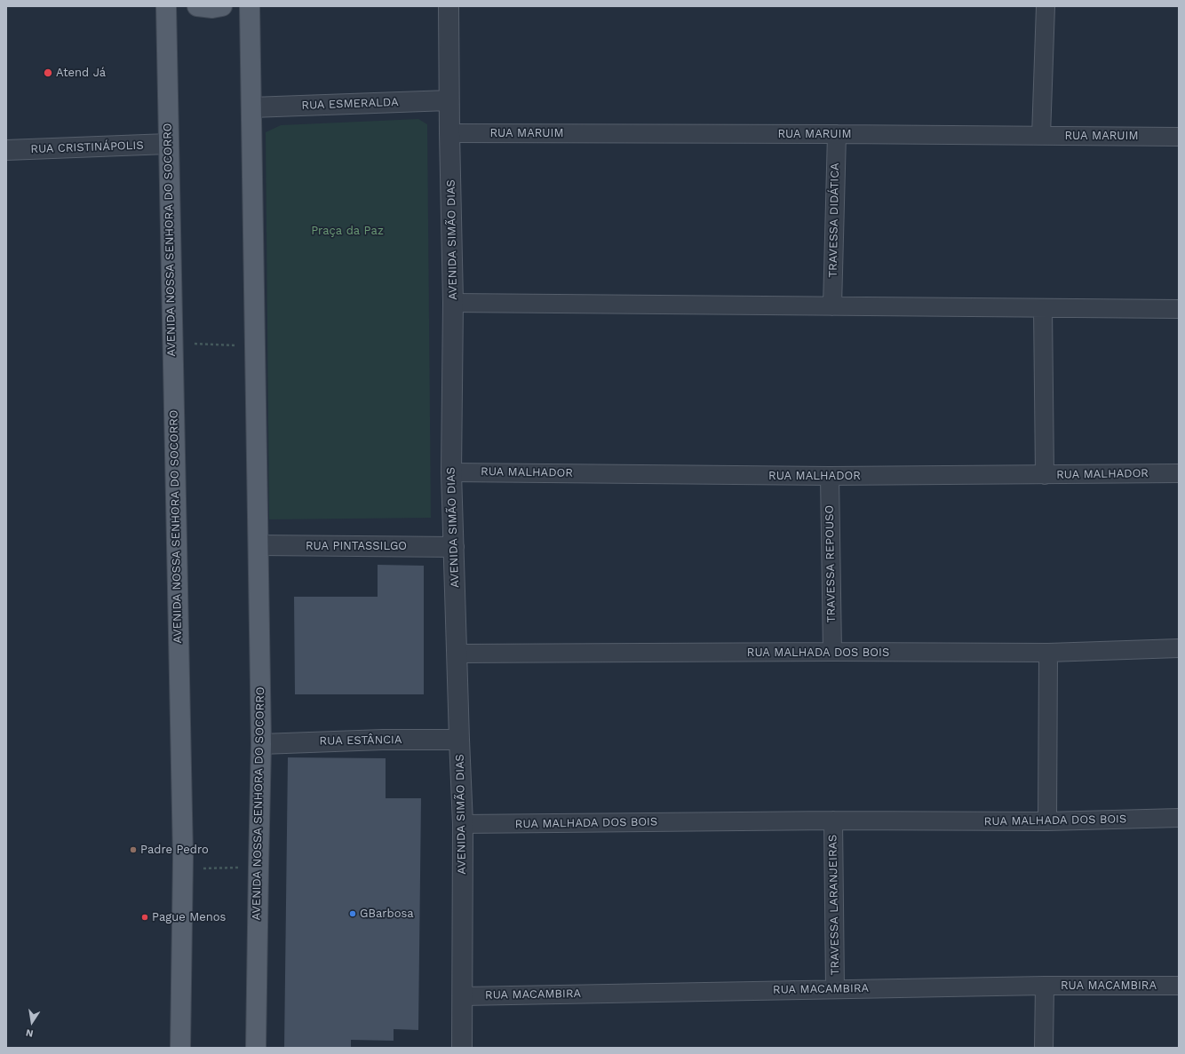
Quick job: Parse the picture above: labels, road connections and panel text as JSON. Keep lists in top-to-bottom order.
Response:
{
  "streets": {
    "main road": ["AVENIDA NOSSA SENHORA DO SOCORRO"],
    "street": [
      "RUA ESMERALDA",
      "RUA MARUIM",
      "RUA CRISTINÁPOLIS",
      "TRAVESSA DIDÁTICA",
      "AVENIDA SIMÃO DIAS",
      "RUA MALHADOR",
      "RUA PINTASSILGO",
      "TRAVESSA REPOUSO",
      "RUA MALHADA DOS BOIS",
      "RUA ESTÂNCIA",
      "TRAVESSA LARANJEIRAS",
      "RUA MACAMBIRA"
    ]
  },
  "crossings": [
    ["RUA ESMERALDA", "AVENIDA NOSSA SENHORA DO SOCORRO"],
    ["RUA ESMERALDA", "AVENIDA SIMÃO DIAS"],
    ["RUA MARUIM", "TRAVESSA DIDÁTICA"],
    ["RUA MARUIM", "AVENIDA SIMÃO DIAS"],
    ["RUA CRISTINÁPOLIS", "AVENIDA NOSSA SENHORA DO SOCORRO"],
    ["AVENIDA NOSSA SENHORA DO SOCORRO", "RUA PINTASSILGO"],
    ["AVENIDA NOSSA SENHORA DO SOCORRO", "RUA ESTÂNCIA"],
    ["AVENIDA SIMÃO DIAS", "RUA MALHADOR"],
    ["AVENIDA SIMÃO DIAS", "RUA PINTASSILGO"],
    ["AVENIDA SIMÃO DIAS", "RUA MALHADA DOS BOIS"],
    ["AVENIDA SIMÃO DIAS", "RUA ESTÂNCIA"],
    ["AVENIDA SIMÃO DIAS", "RUA MACAMBIRA"],
    ["RUA MALHADOR", "TRAVESSA REPOUSO"],
    ["TRAVESSA REPOUSO", "RUA MALHADA DOS BOIS"],
    ["RUA MALHADA DOS BOIS", "TRAVESSA LARANJEIRAS"],
    ["TRAVESSA LARANJEIRAS", "RUA MACAMBIRA"]
  ],
  "parks": ["Praça da Paz"],
  "places": [
    "Atend Já",
    "Padre Pedro",
    "GBarbosa",
    "Pague Menos"
  ],
  "north": "bottom"
}
